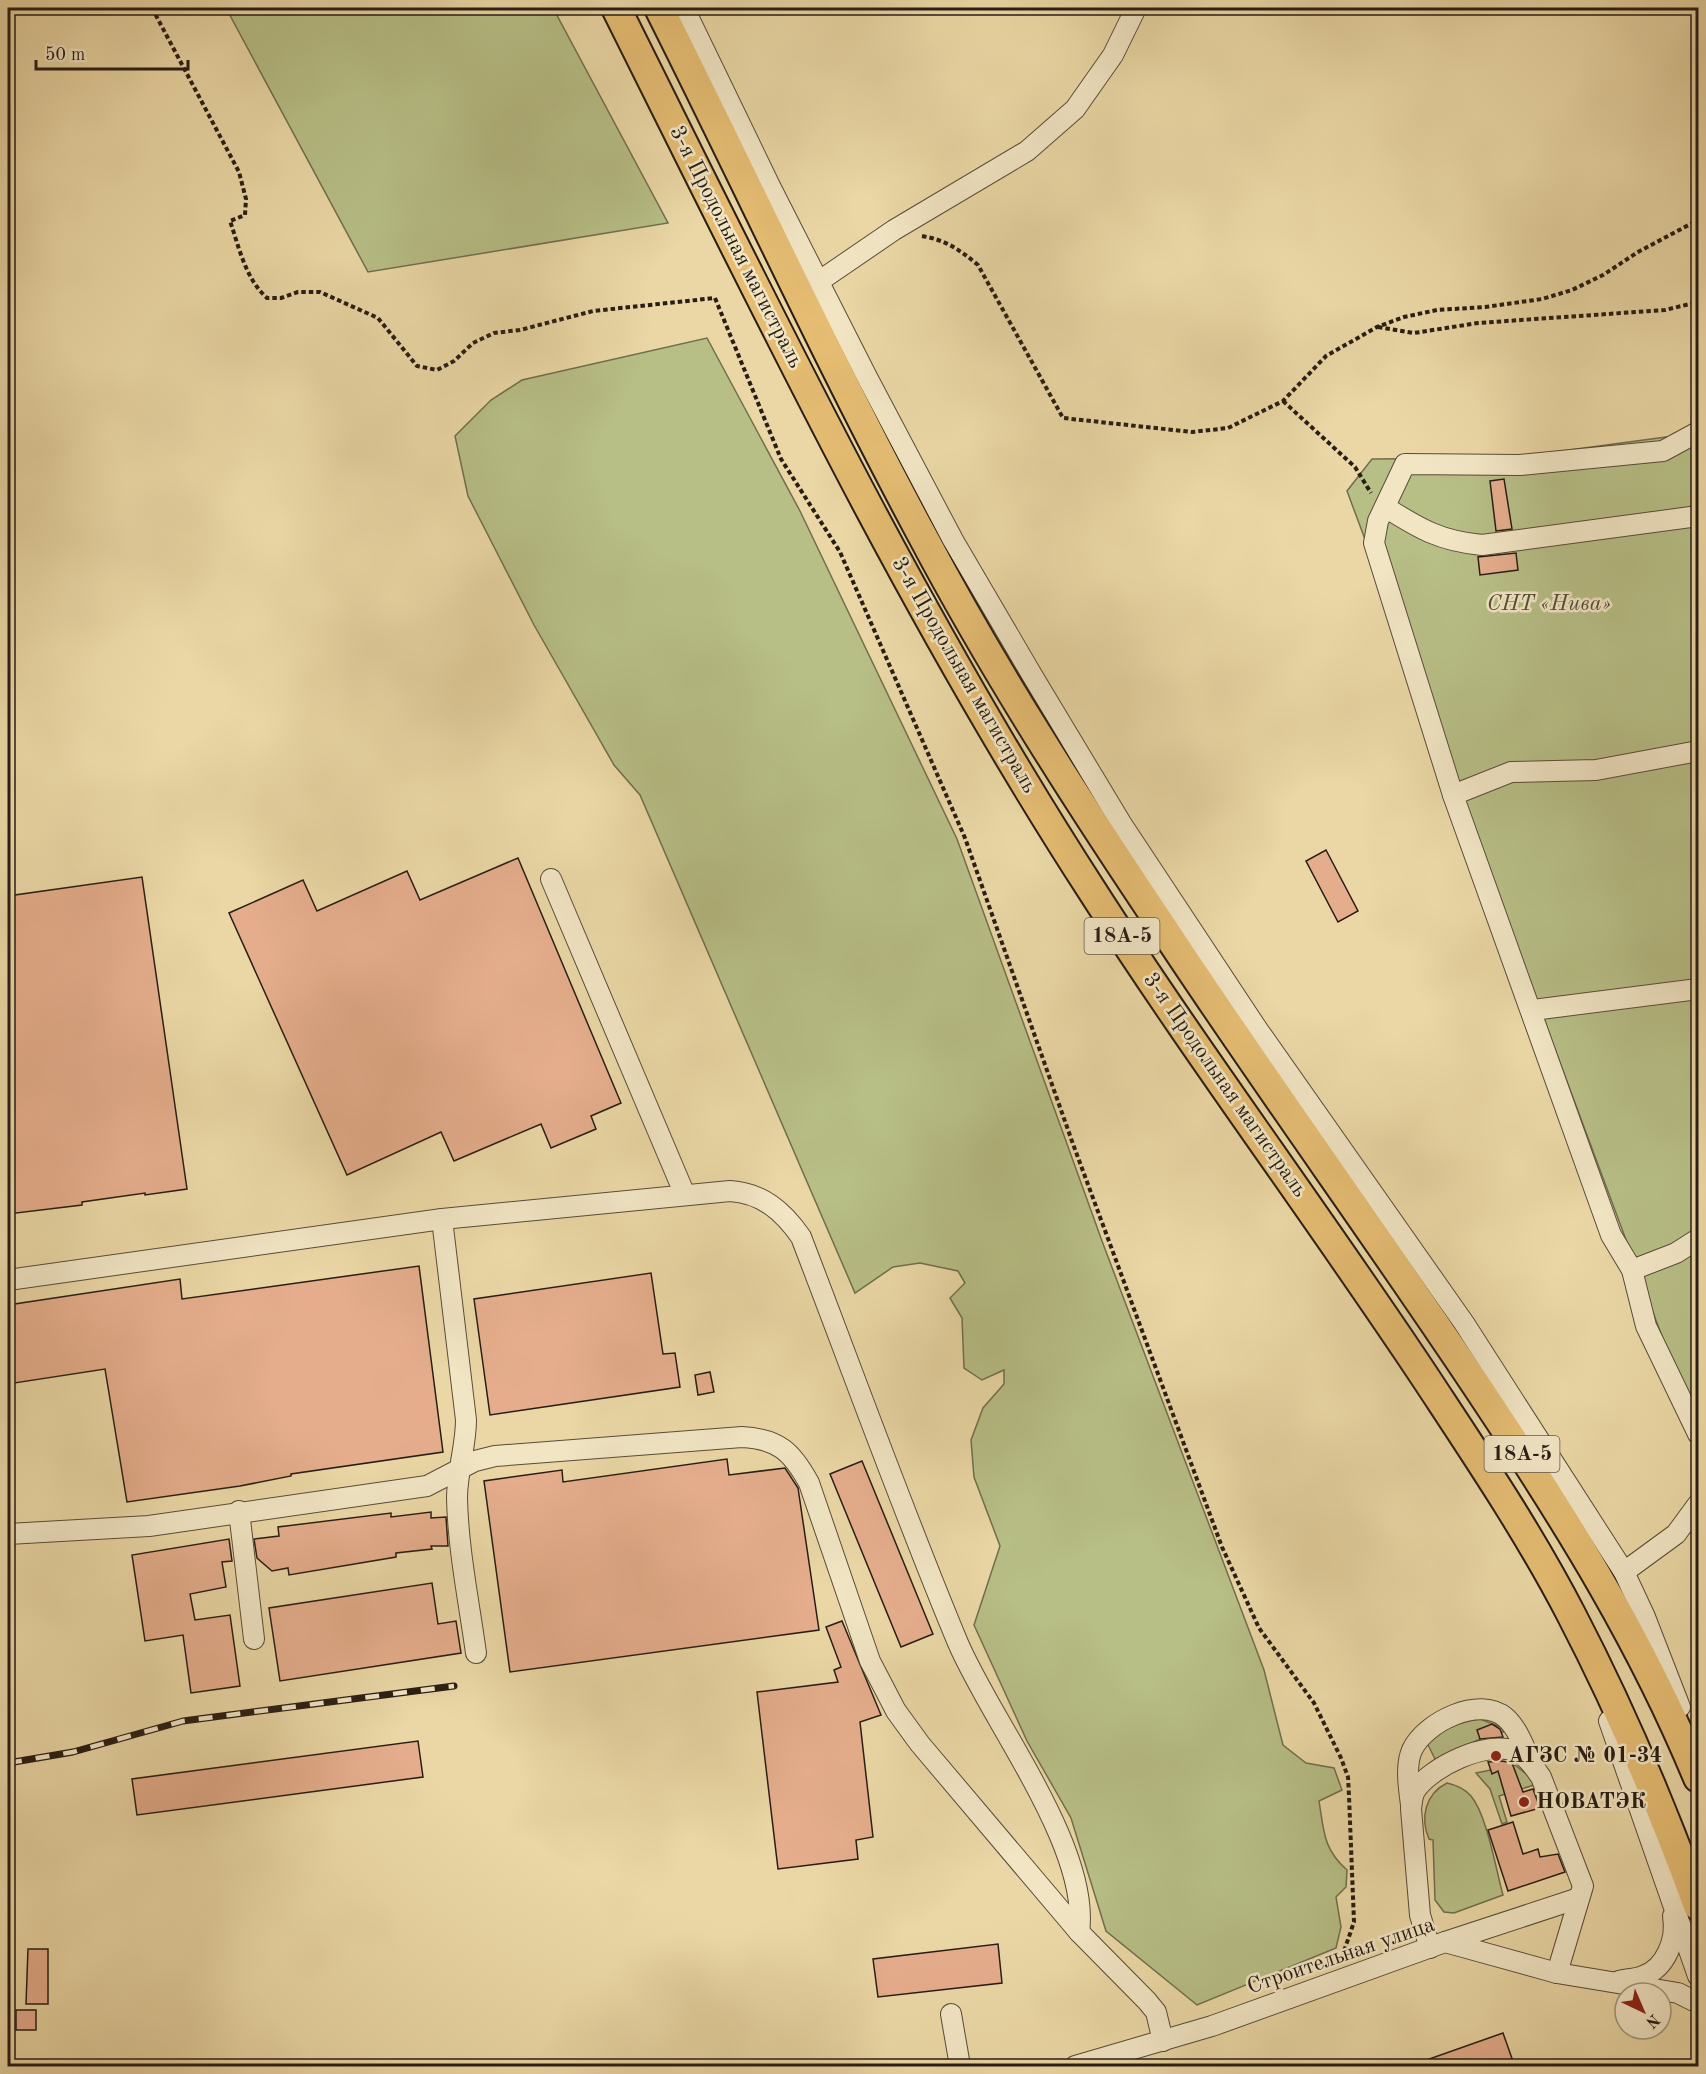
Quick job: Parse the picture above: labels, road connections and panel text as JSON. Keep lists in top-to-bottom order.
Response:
{
  "streets": {
    "highway": ["3-я Продольная магистраль", "18А-5"],
    "street": ["Строительная улица"]
  },
  "parks": ["СНТ «Нива»"],
  "places": ["АГЗС № 01-34", "НОВАТЭК"],
  "scale_bar": "50 m",
  "north": "bottom right"
}
